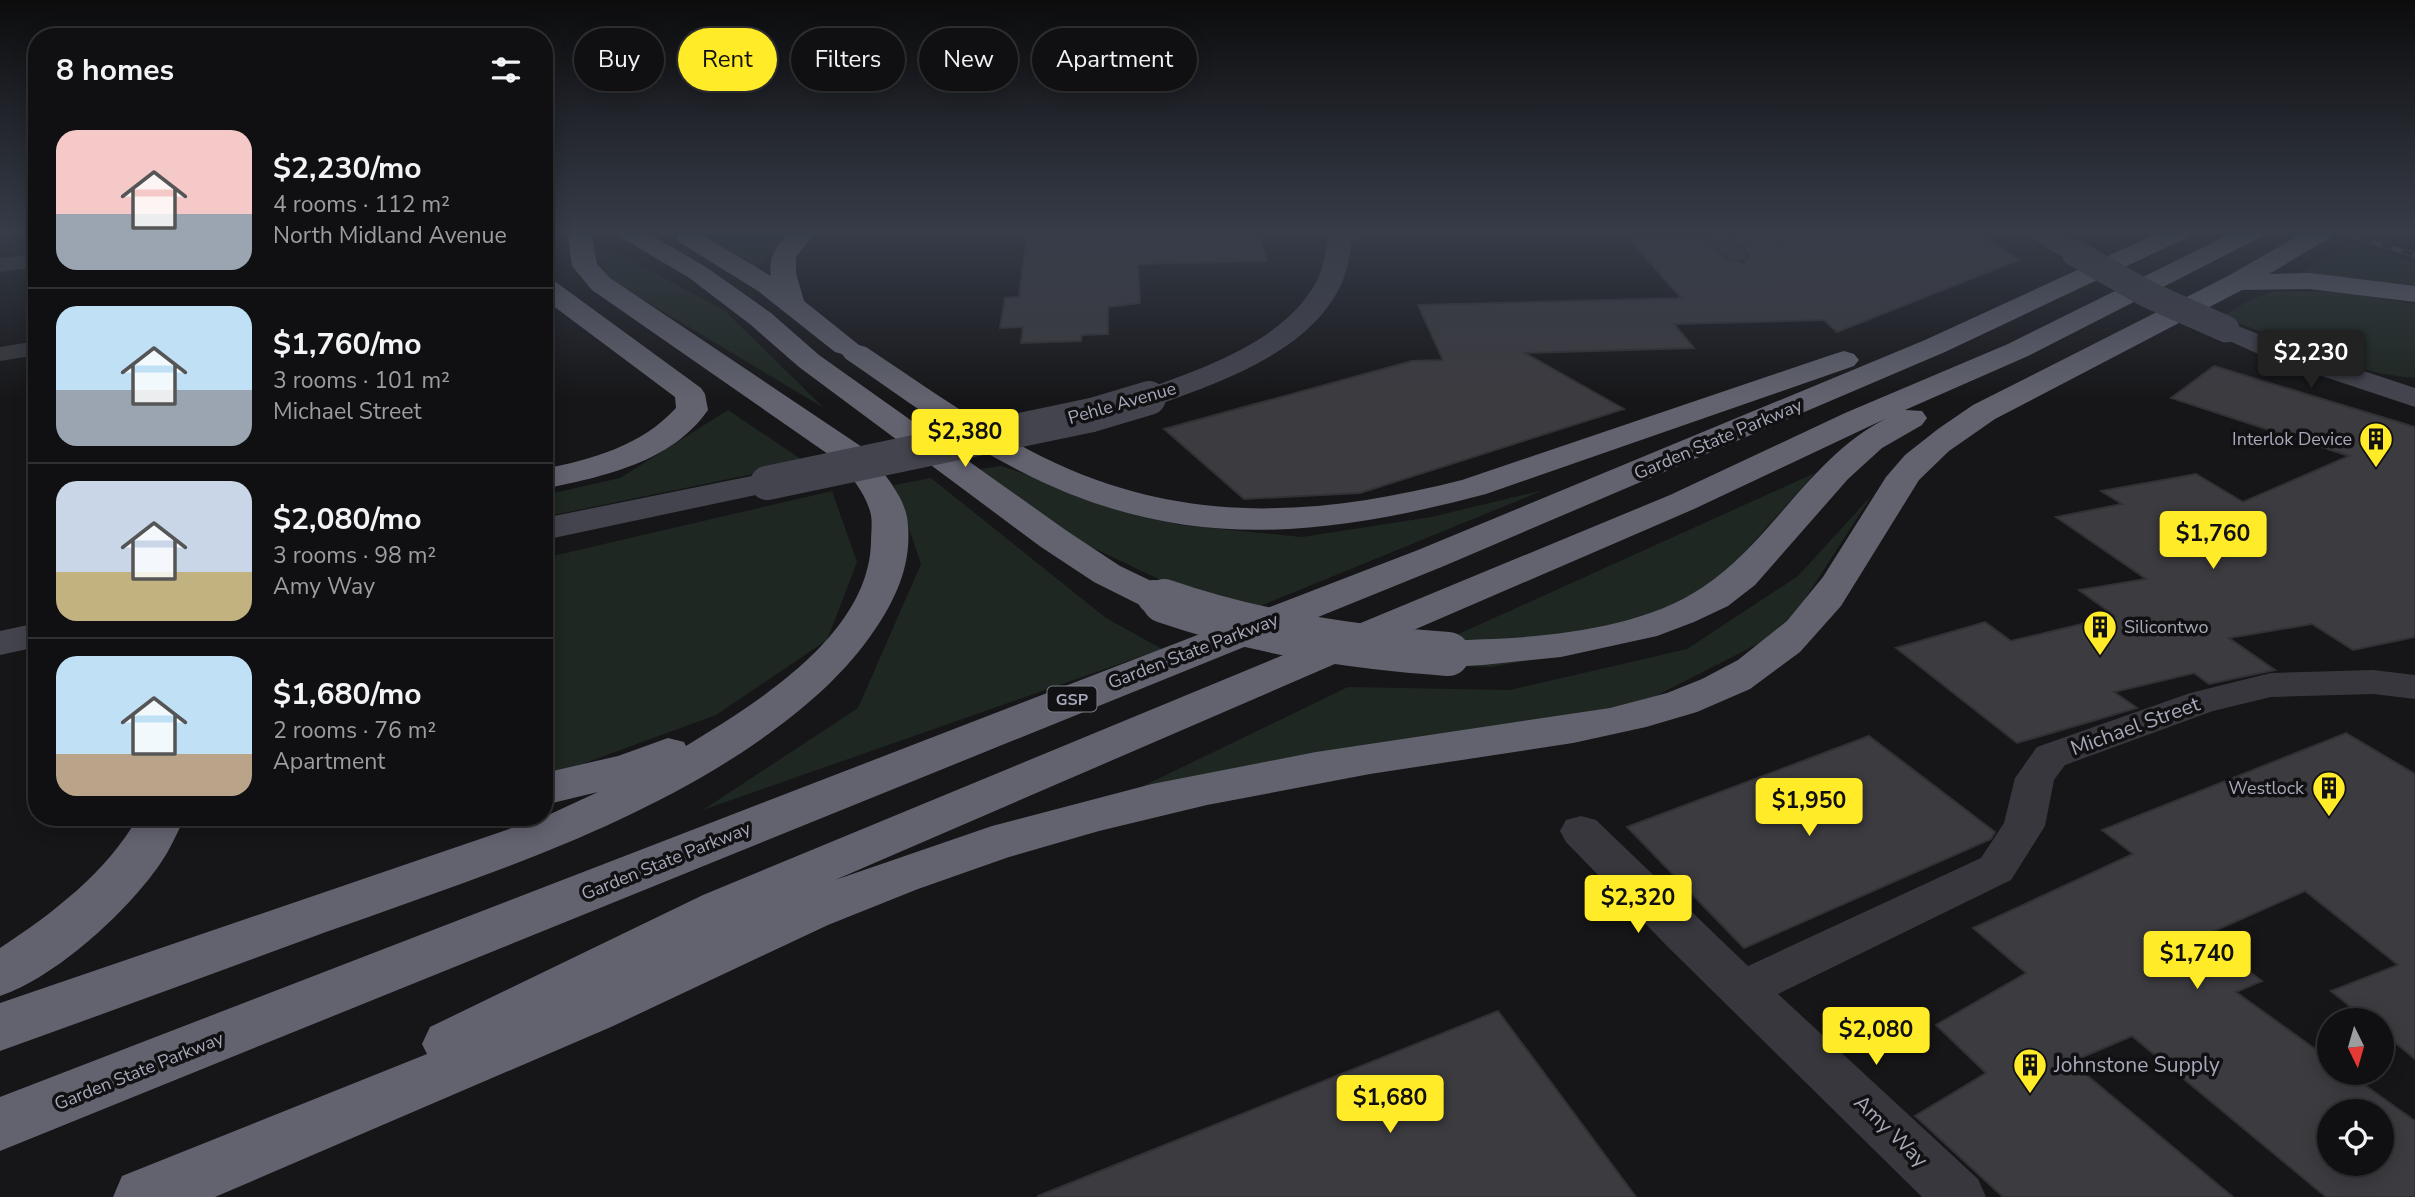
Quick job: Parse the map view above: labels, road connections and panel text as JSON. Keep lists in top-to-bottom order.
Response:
{
  "streets": {
    "highway": ["Garden State Parkway", "GSP"],
    "street": ["Pehle Avenue", "Michael Street", "Amy Way"]
  },
  "crossings": [
    ["Michael Street", "Amy Way"]
  ],
  "places": {
    "building": [
      "Interlok Device",
      "Silicontwo",
      "Westlock",
      "Johnstone Supply"
    ]
  },
  "north": "bottom",
  "page": {
    "chip": [
      "Buy",
      "Rent",
      "Filters",
      "New",
      "Apartment"
    ],
    "heading": "8 homes",
    "list": [
      {
        "name": "$2,230/mo",
        "note": "4 rooms · 112 m² · North Midland Avenue"
      },
      {
        "name": "$1,760/mo",
        "note": "3 rooms · 101 m² · Michael Street"
      },
      {
        "name": "$2,080/mo",
        "note": "3 rooms · 98 m² · Amy Way"
      },
      {
        "name": "$1,680/mo",
        "note": "2 rooms · 76 m² · Apartment"
      }
    ],
    "price": [
      "$2,230",
      "$2,380",
      "$1,760",
      "$1,950",
      "$2,320",
      "$1,740",
      "$2,080",
      "$1,680"
    ]
  }
}
